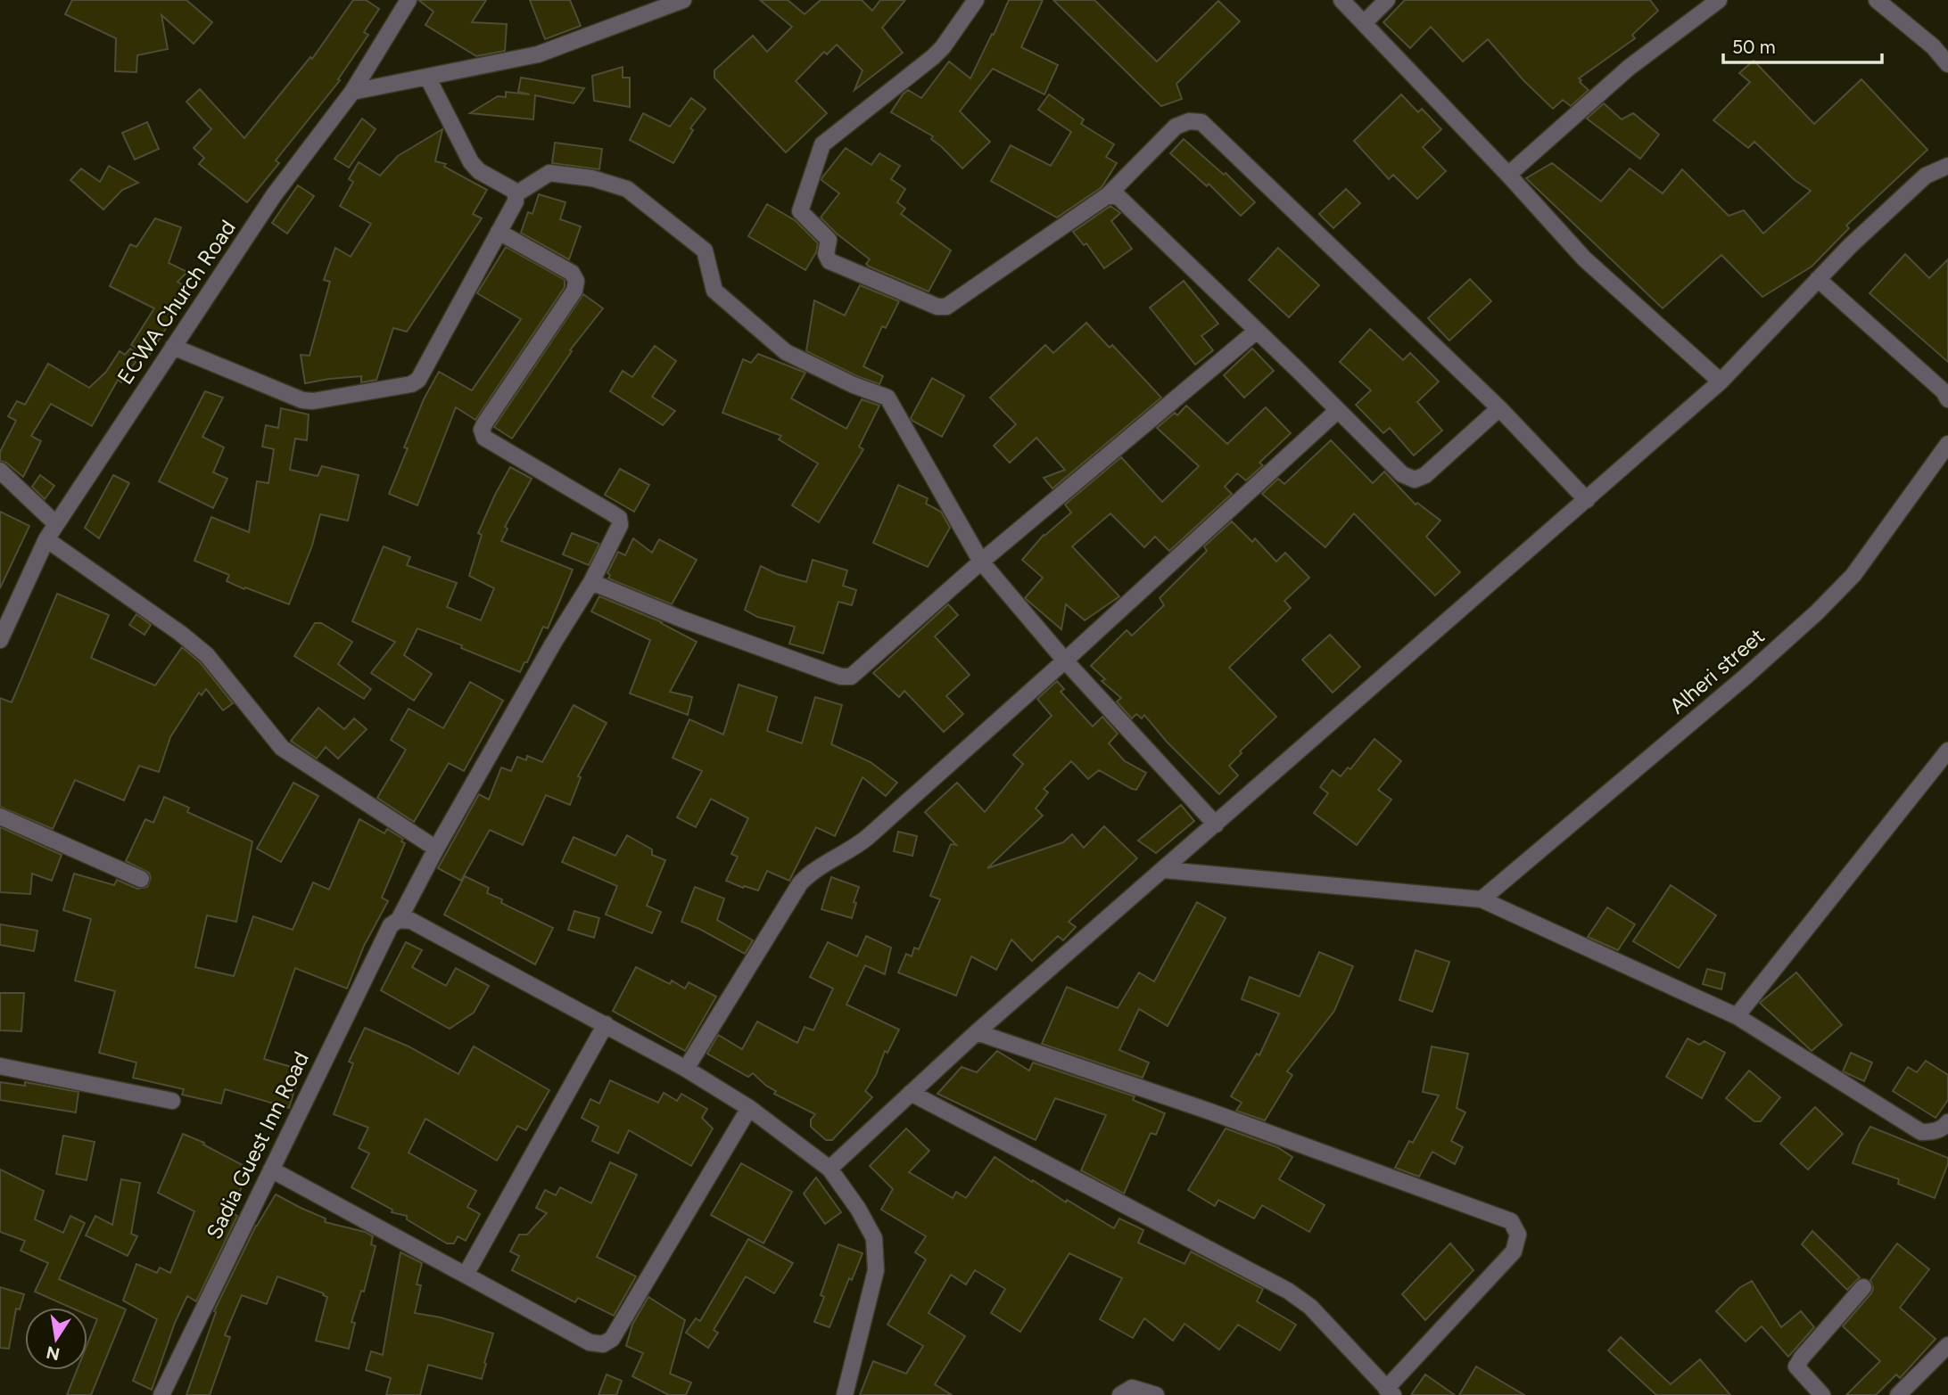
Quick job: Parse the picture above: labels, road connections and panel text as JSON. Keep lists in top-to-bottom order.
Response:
{
  "streets": {
    "street": ["ECWA Church Road", "Alheri street", "Sadia Guest Inn Road"]
  },
  "scale_bar": "50 m",
  "north": "bottom"
}
